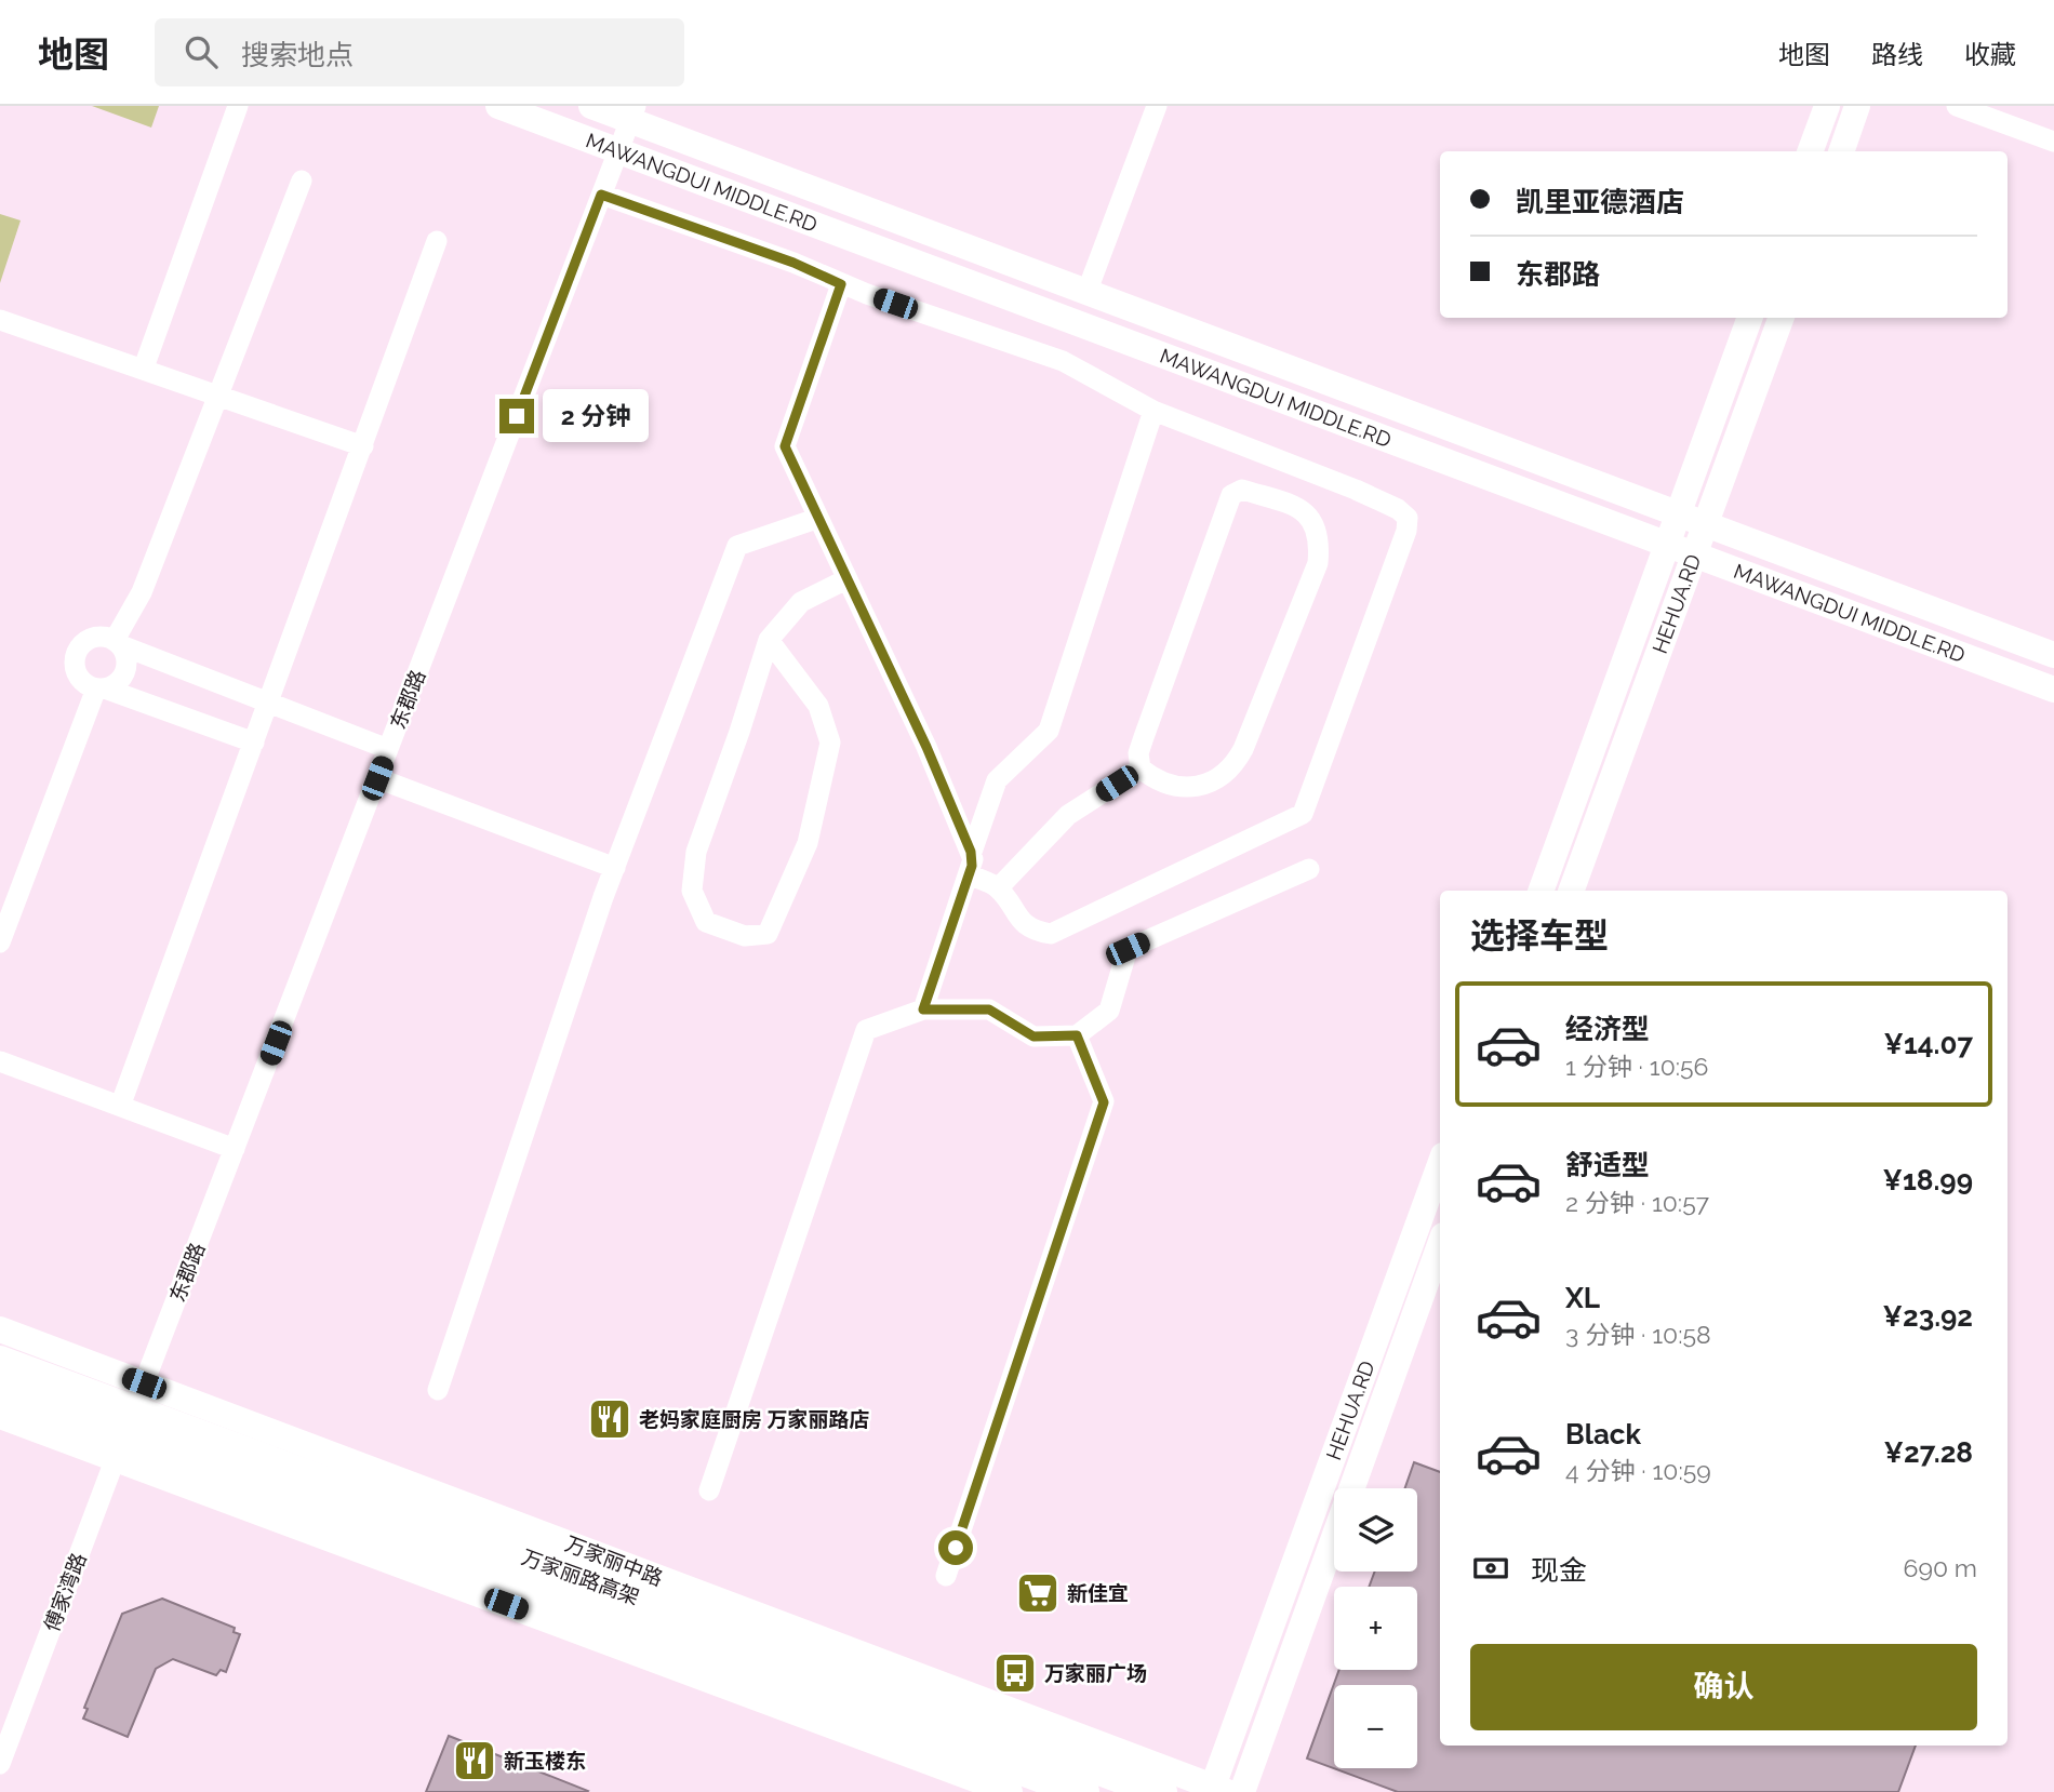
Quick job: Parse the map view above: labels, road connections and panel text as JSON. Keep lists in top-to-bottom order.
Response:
{
  "streets": {
    "highway": ["万家丽路高架"],
    "main road": ["MAWANGDUI MIDDLE.RD", "HEHUA.RD", "万家丽中路"],
    "street": ["东郡路", "傅家湾路"]
  },
  "crossings": [
    ["MAWANGDUI MIDDLE.RD", "HEHUA.RD"],
    ["MAWANGDUI MIDDLE.RD", "东郡路"],
    ["HEHUA.RD", "万家丽中路"],
    ["东郡路", "万家丽中路"],
    ["东郡路", "傅家湾路"]
  ],
  "places": {
    "restaurant": ["老妈家庭厨房 万家丽路店", "新玉楼东"],
    "supermarket": ["新佳宜"],
    "bus stop": ["万家丽广场"]
  },
  "page": {
    "header": "地图",
    "search": "搜索地点",
    "nav": ["地图", "路线", "收藏"],
    "banner": ["凯里亚德酒店", "东郡路"],
    "bubble": "2 分钟",
    "heading": "选择车型",
    "list": [
      {
        "name": "经济型",
        "note": "1 分钟 · 10:56",
        "value": "¥14.07"
      },
      {
        "name": "舒适型",
        "note": "2 分钟 · 10:57",
        "value": "¥18.99"
      },
      {
        "name": "XL",
        "note": "3 分钟 · 10:58",
        "value": "¥23.92"
      },
      {
        "name": "Black",
        "note": "4 分钟 · 10:59",
        "value": "¥27.28"
      }
    ],
    "map_buttons": ["+", "−"],
    "pay": ["现金", "690 m"],
    "buttons": "确认"
  }
}
